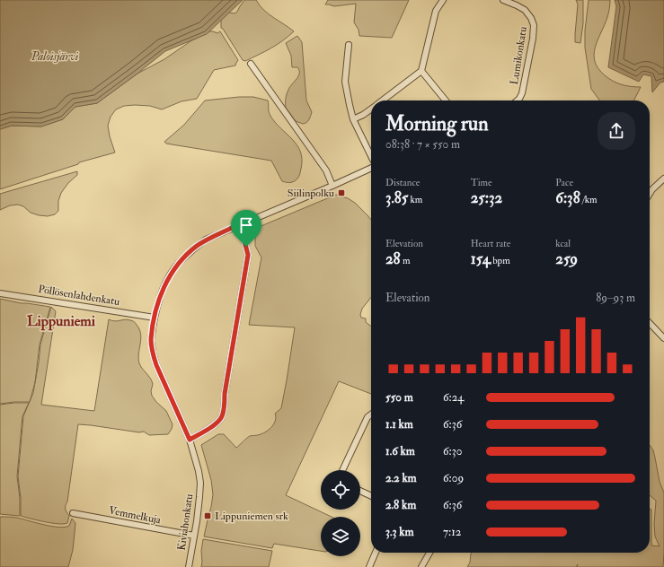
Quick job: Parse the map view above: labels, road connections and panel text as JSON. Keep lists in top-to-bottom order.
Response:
{
  "streets": {
    "street": [
      "Lumikonkatu",
      "Pöllösenlahdenkatu",
      "Vemmelkuja",
      "Kiviahonkatu"
    ]
  },
  "crossings": [
    ["Pöllösenlahdenkatu", "Kiviahonkatu"],
    ["Vemmelkuja", "Kiviahonkatu"]
  ],
  "districts": ["Lippuniemi"],
  "water": ["Paloisjärvi"],
  "places": {
    "transit": ["Siilinpolku", "Lippuniemen srk"]
  },
  "page": {
    "heading": ["Morning run", "08:38 · 7 × 550 m"],
    "stats": [
      ["Distance", "3.85 km"],
      ["Time", "25:32"],
      ["Pace", "6:38 /km"],
      ["Elevation", "28 m"],
      ["Heart rate", "154 bpm"],
      ["kcal", "259"]
    ],
    "chart": ["Elevation", "89–93 m"],
    "list": [
      {
        "name": "550 m",
        "note": "6:24"
      },
      {
        "name": "1.1 km",
        "note": "6:36"
      },
      {
        "name": "1.6 km",
        "note": "6:30"
      },
      {
        "name": "2.2 km",
        "note": "6:09"
      },
      {
        "name": "2.8 km",
        "note": "6:36"
      },
      {
        "name": "3.3 km",
        "note": "7:12"
      }
    ]
  }
}
